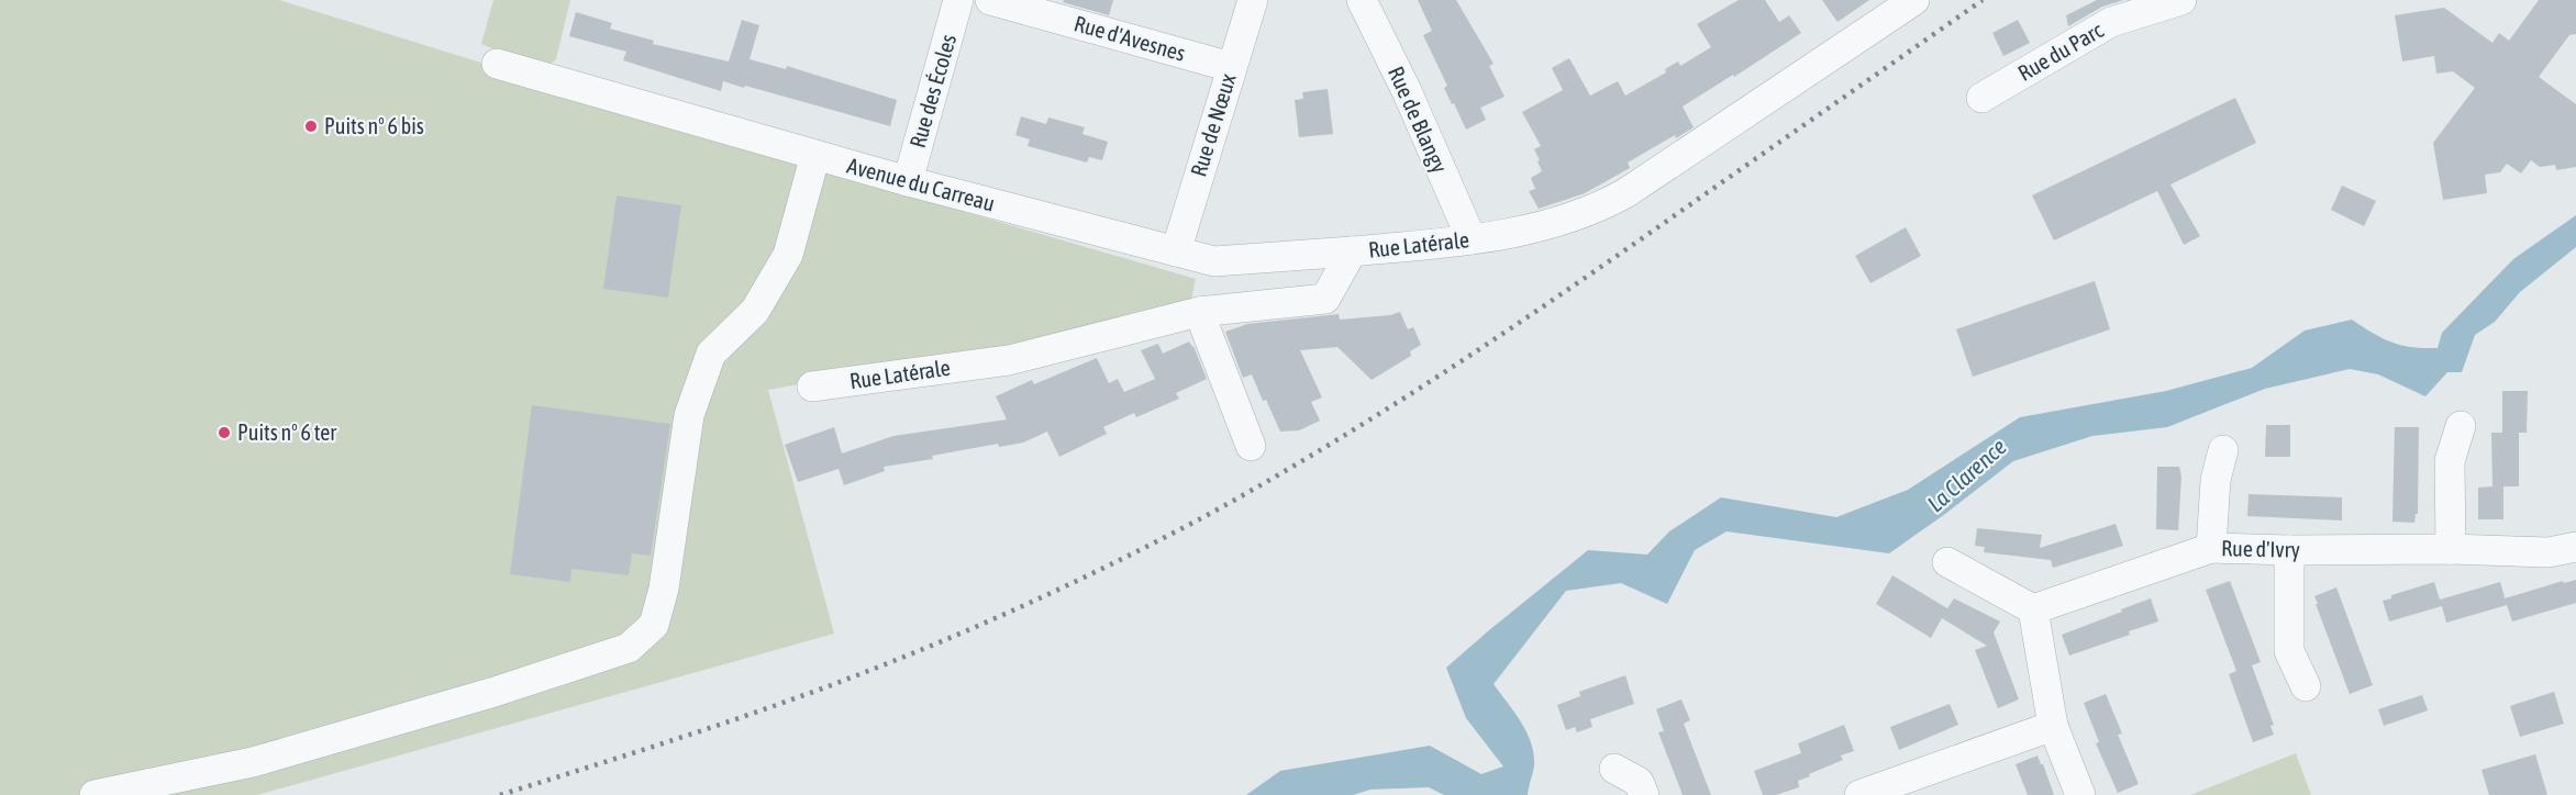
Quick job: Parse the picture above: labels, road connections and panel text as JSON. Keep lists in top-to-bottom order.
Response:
{
  "streets": {
    "street": [
      "Rue d'Avesnes",
      "Rue du Parc",
      "Rue des Écoles",
      "Rue de Blangy",
      "Rue de Nœux",
      "Avenue du Carreau",
      "Rue Latérale",
      "Rue d'Ivry"
    ]
  },
  "crossings": [
    ["Rue d'Avesnes", "Rue de Nœux"],
    ["Rue des Écoles", "Avenue du Carreau"],
    ["Rue de Blangy", "Rue Latérale"],
    ["Rue de Nœux", "Avenue du Carreau"],
    ["Avenue du Carreau", "Rue Latérale"]
  ],
  "water": ["La Clarence"],
  "places": ["Puits n° 6 bis", "Puits n° 6 ter"]
}
